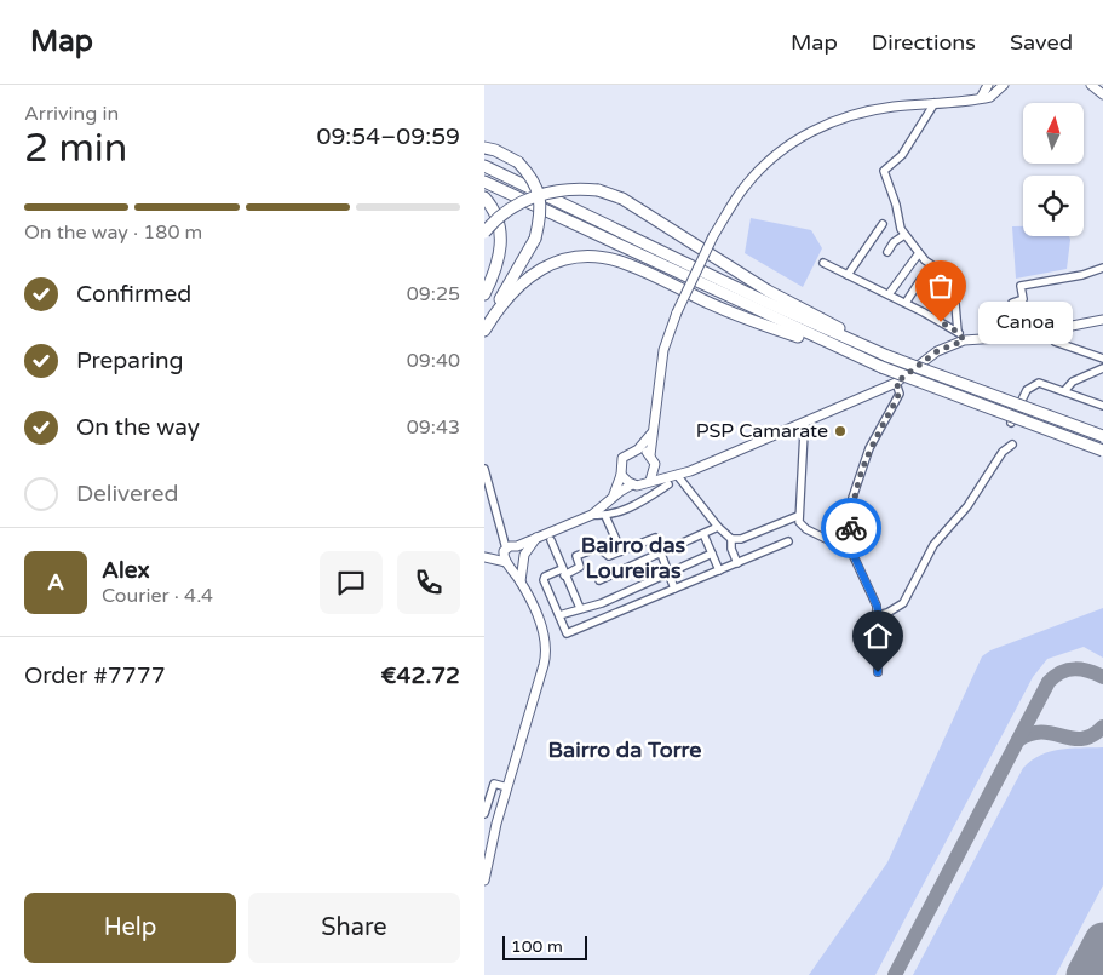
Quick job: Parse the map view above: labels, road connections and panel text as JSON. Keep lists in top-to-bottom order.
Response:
{
  "districts": ["Bairro das Loureiras", "Bairro da Torre"],
  "places": ["Canoa", "PSP Camarate"],
  "scale_bar": "100 m",
  "north": "top",
  "page": {
    "header": "Map",
    "nav": ["Map", "Directions", "Saved"],
    "heading": ["2 min", "Arriving in", "09:54–09:59"],
    "panel": [
      "Alex",
      "Courier · 4.4",
      "Order #7777",
      "€42.72"
    ],
    "bar": "On the way · 180 m",
    "list": [
      ["Confirmed", "09:25"],
      ["Preparing", "09:40"],
      ["On the way", "09:43"],
      "Delivered"
    ],
    "bubble": "Canoa",
    "round": "A",
    "buttons": ["Help", "Share"],
    "scale": "100 m"
  }
}
